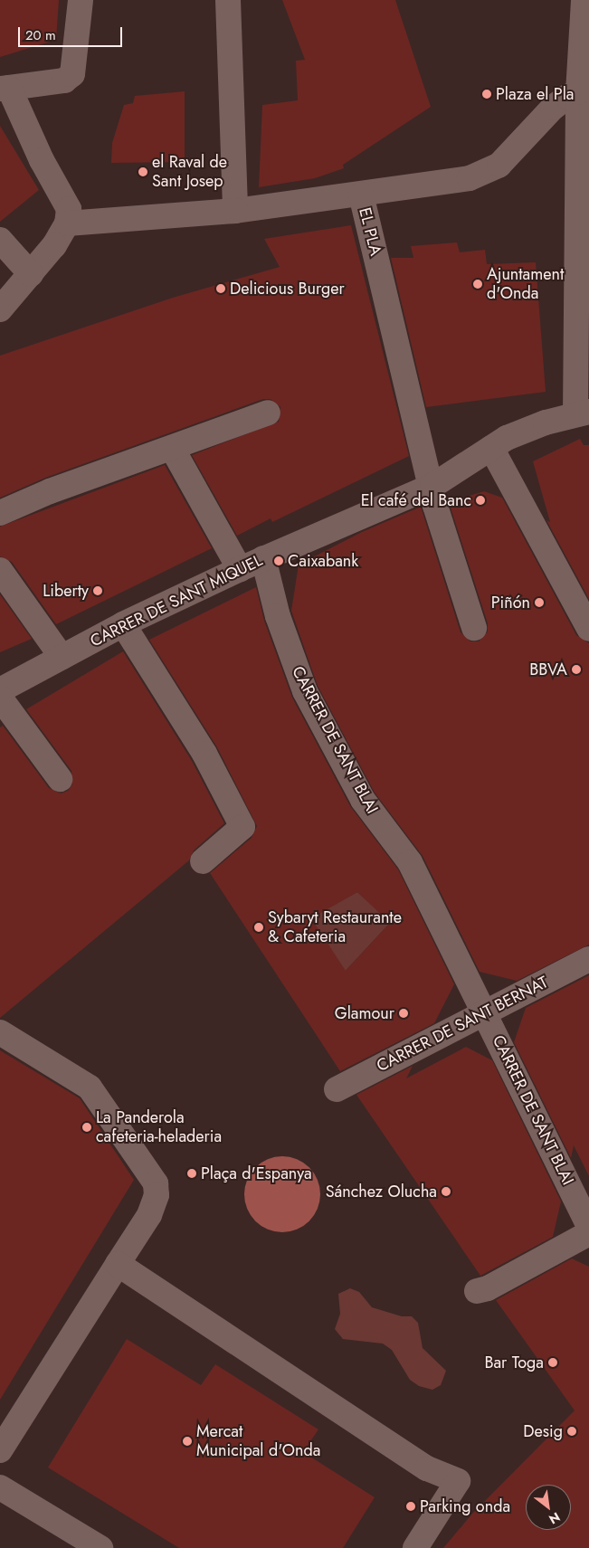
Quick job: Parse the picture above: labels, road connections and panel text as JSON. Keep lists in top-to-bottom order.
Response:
{
  "streets": {
    "street": [
      "EL PLA",
      "CARRER DE SANT MIQUEL",
      "CARRER DE SANT BLAI",
      "CARRER DE SANT BERNAT"
    ]
  },
  "crossings": [
    ["EL PLA", "CARRER DE SANT MIQUEL"],
    ["CARRER DE SANT MIQUEL", "CARRER DE SANT BLAI"],
    ["CARRER DE SANT BLAI", "CARRER DE SANT BERNAT"]
  ],
  "places": [
    "Plaza el Pla",
    "el Raval de Sant Josep",
    "Ajuntament d'Onda",
    "Delicious Burger",
    "El café del Banc",
    "Caixabank",
    "Liberty",
    "Piñón",
    "BBVA",
    "Sybaryt Restaurante & Cafeteria",
    "Glamour",
    "La Panderola cafeteria-heladeria",
    "Plaça d'Espanya",
    "Sánchez Olucha",
    "Bar Toga",
    "Desig",
    "Mercat Municipal d'Onda",
    "Parking onda"
  ],
  "scale_bar": "20 m",
  "north": "bottom right"
}
